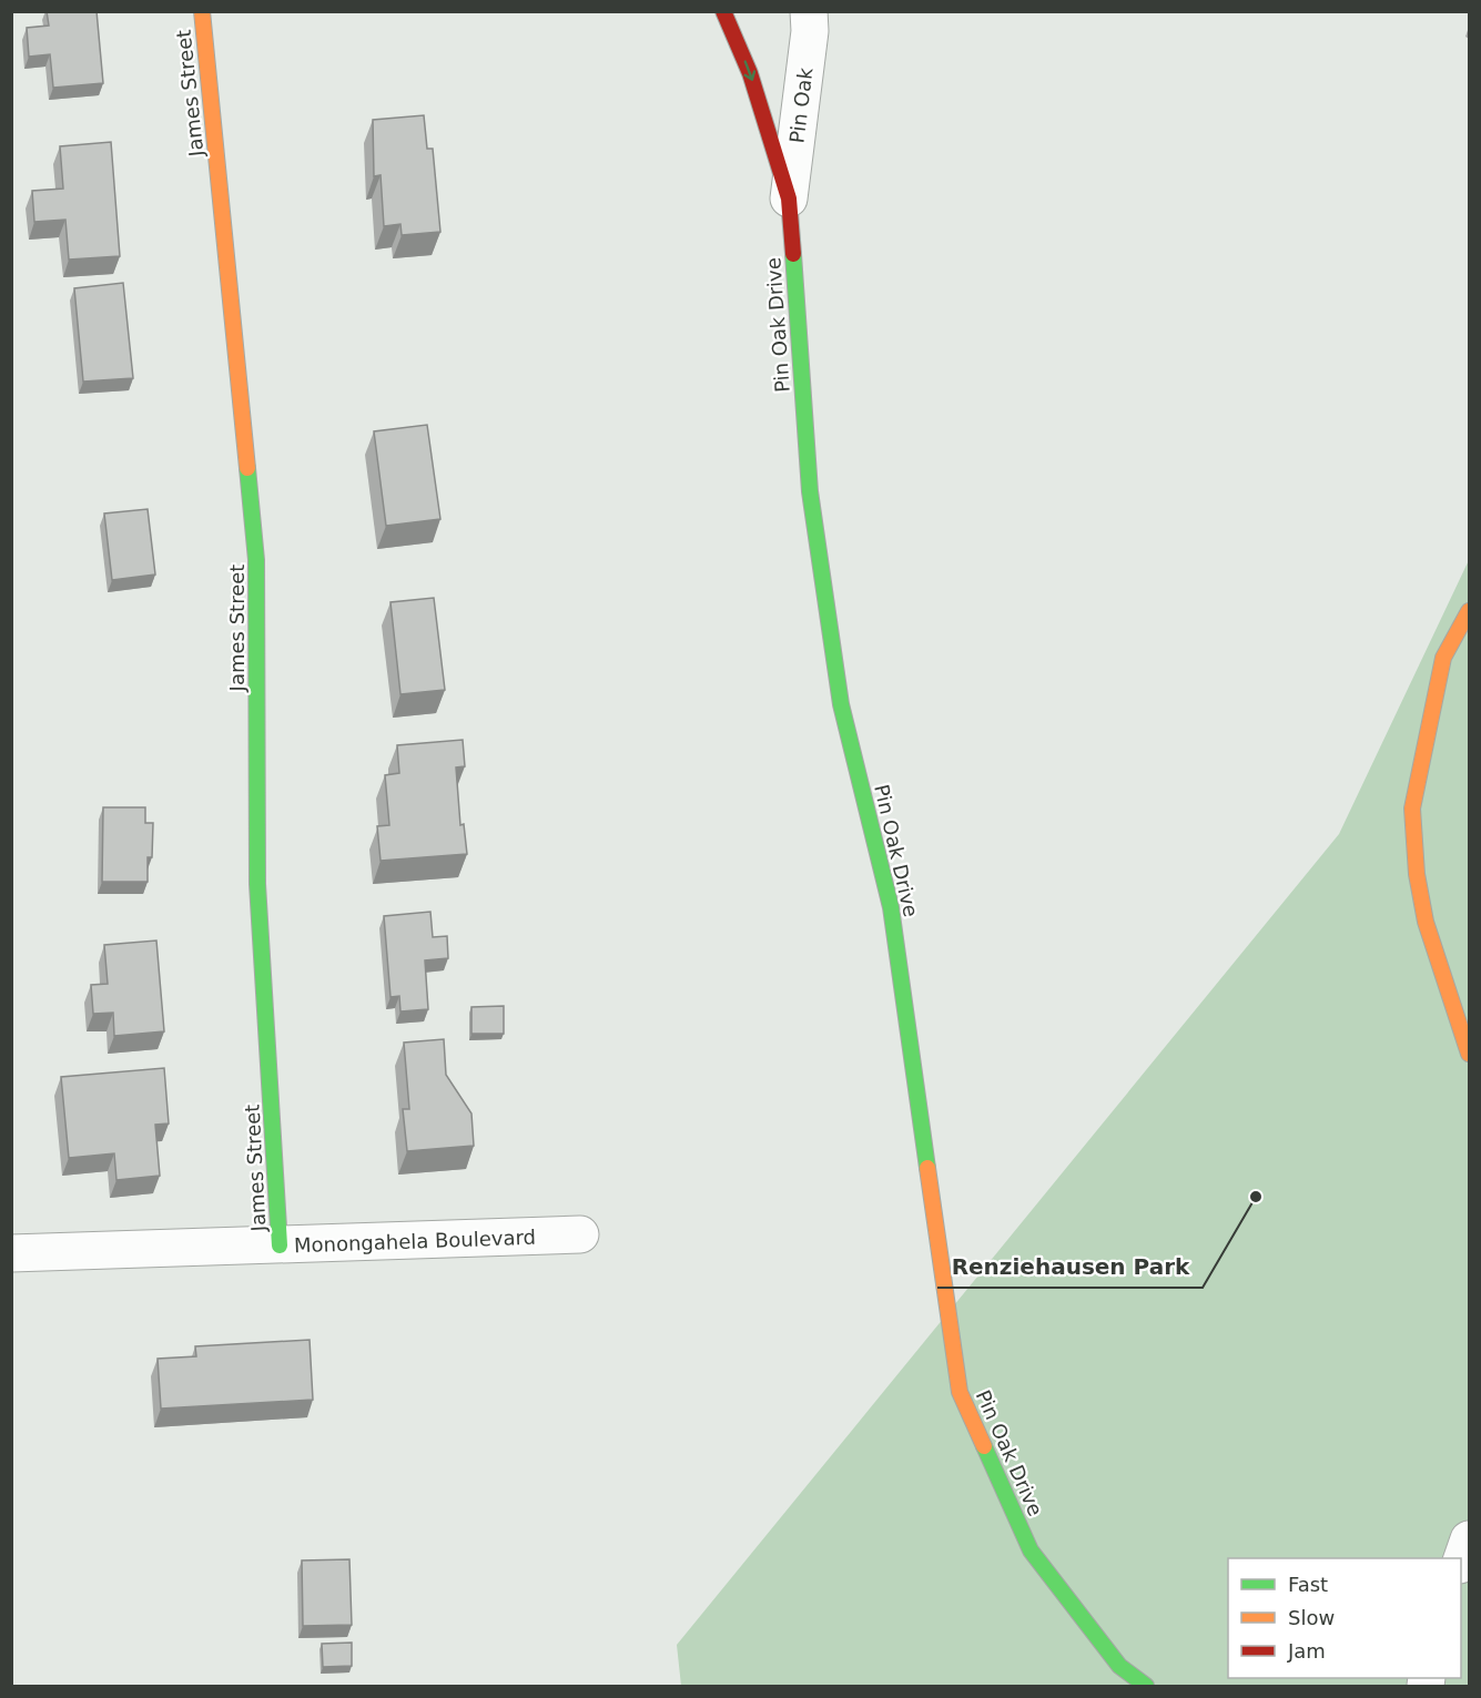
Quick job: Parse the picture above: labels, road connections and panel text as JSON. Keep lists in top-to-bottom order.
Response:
{
  "streets": {
    "street": [
      "James Street",
      "Pin Oak",
      "Pin Oak Drive",
      "Monongahela Boulevard"
    ]
  },
  "crossings": [
    ["James Street", "Monongahela Boulevard"],
    ["Pin Oak", "Pin Oak Drive"]
  ],
  "places": ["Renziehausen Park"],
  "legend": ["Fast", "Slow", "Jam"]
}
